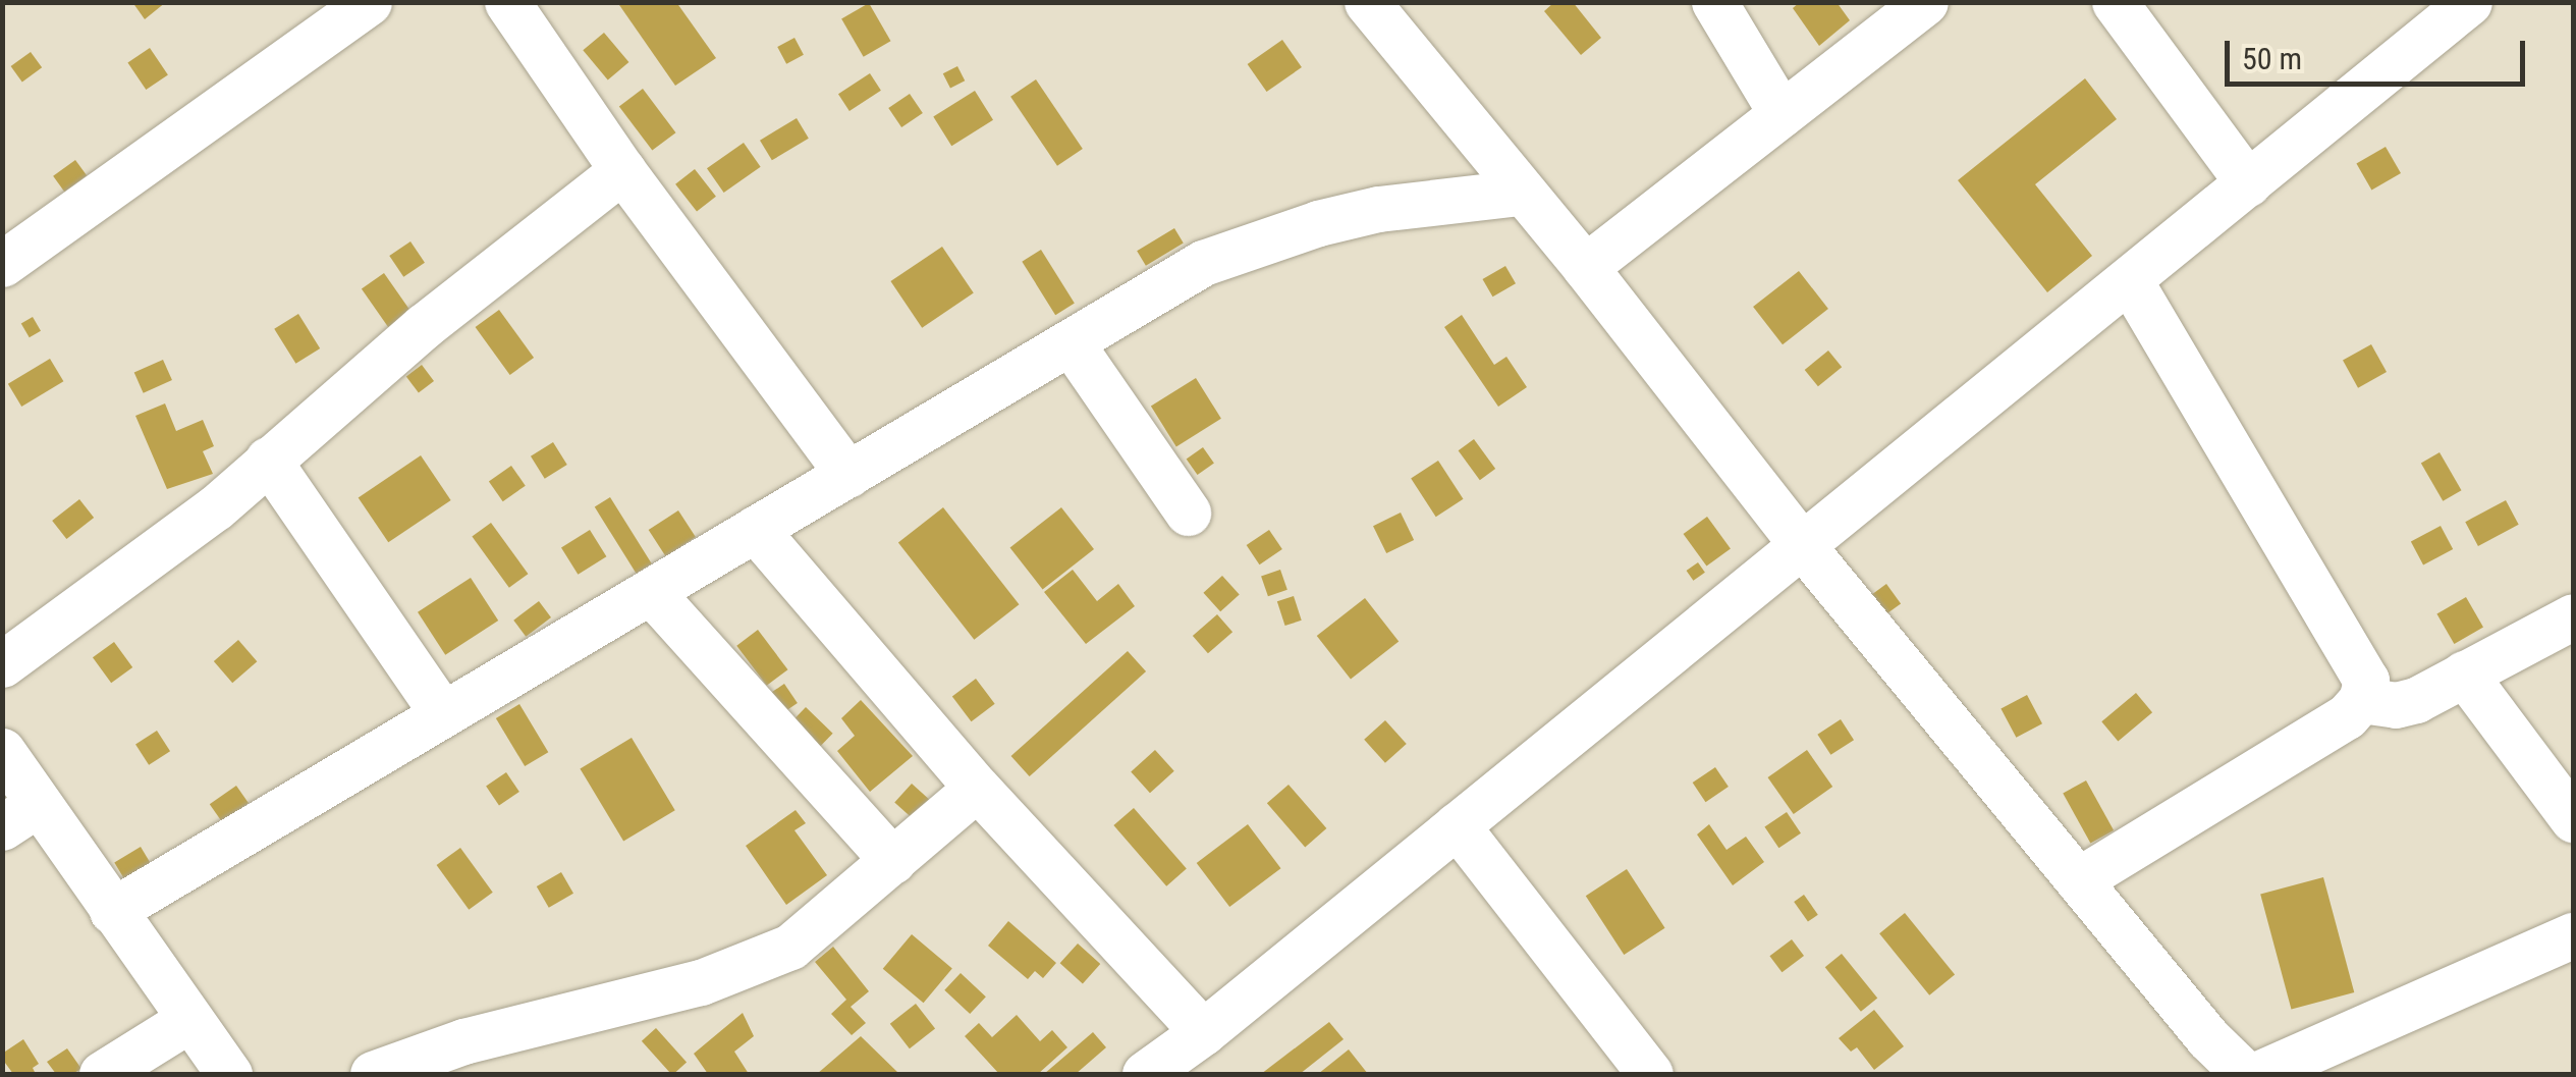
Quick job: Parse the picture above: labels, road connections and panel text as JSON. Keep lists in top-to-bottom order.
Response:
{
  "scale_bar": "50 m"
}
